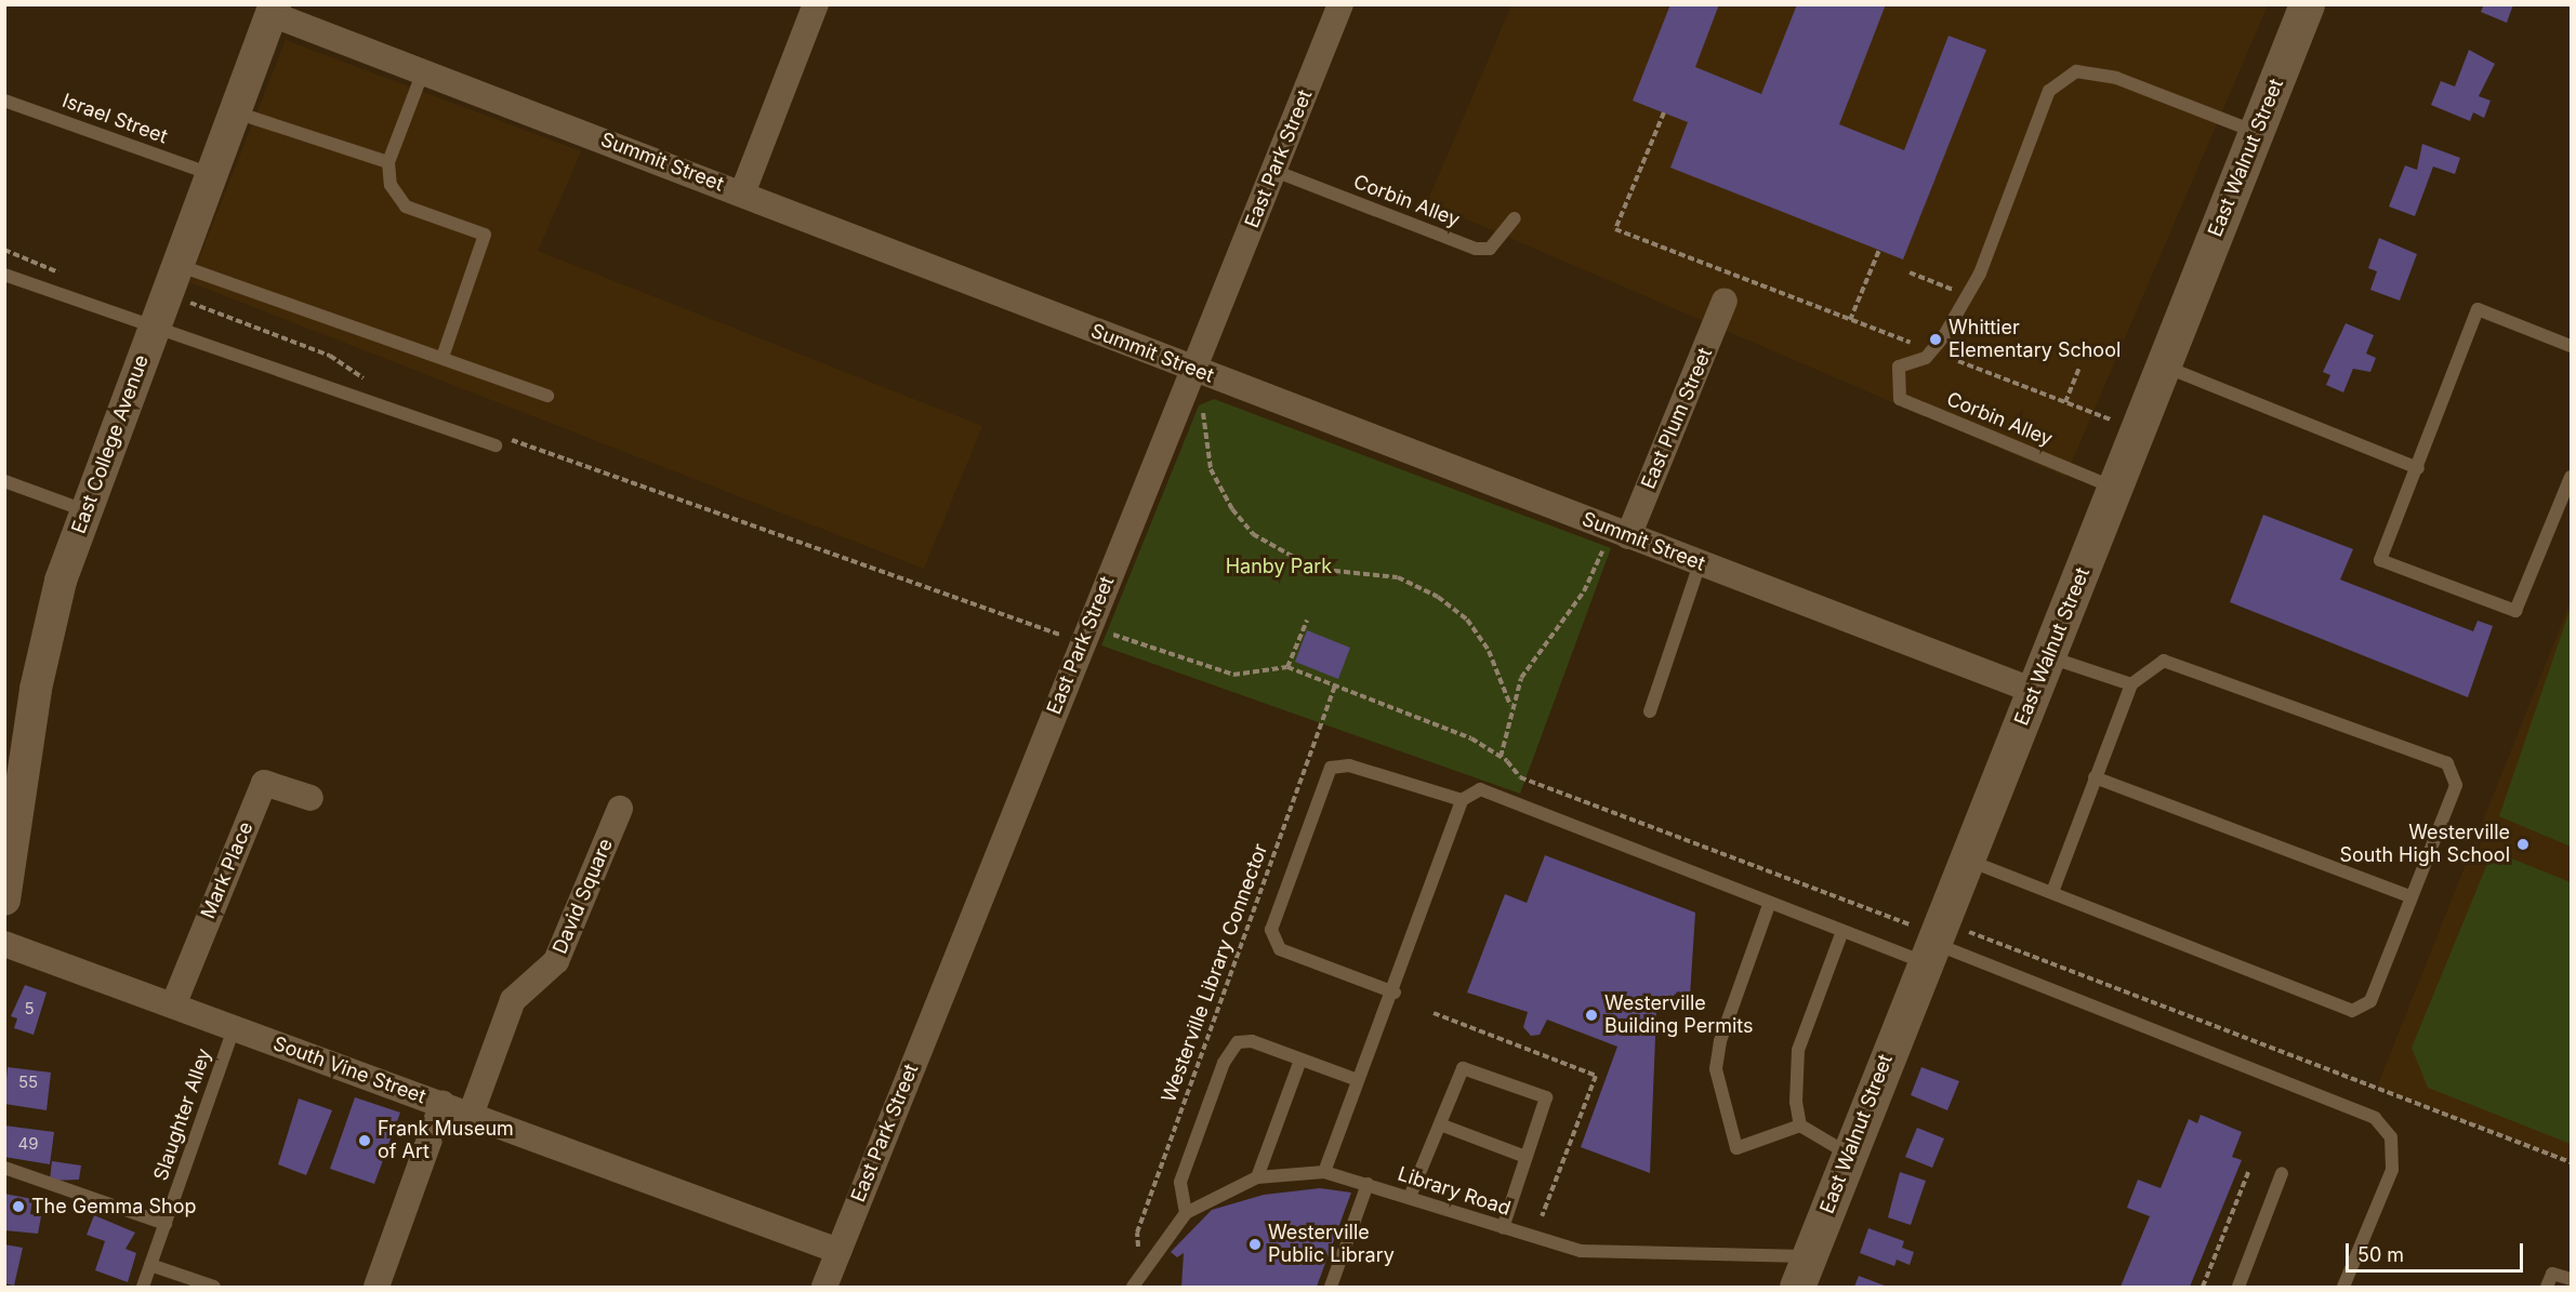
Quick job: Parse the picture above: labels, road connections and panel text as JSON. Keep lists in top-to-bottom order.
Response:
{
  "streets": {
    "main road": ["East Walnut Street"],
    "street": [
      "East Park Street",
      "Summit Street",
      "East Plum Street",
      "East College Avenue",
      "Mark Place",
      "David Square",
      "South Vine Street"
    ],
    "lane": [
      "Israel Street",
      "Corbin Alley",
      "Slaughter Alley",
      "Library Road"
    ],
    "path": ["Westerville Library Connector"]
  },
  "crossings": [
    ["Israel Street", "East College Avenue"],
    ["East Walnut Street", "Summit Street"],
    ["East Walnut Street", "Corbin Alley"],
    ["East Walnut Street", "Library Road"],
    ["East Park Street", "Summit Street"],
    ["East Park Street", "Corbin Alley"],
    ["East Park Street", "South Vine Street"],
    ["Summit Street", "East Plum Street"],
    ["Summit Street", "East College Avenue"],
    ["Mark Place", "South Vine Street"],
    ["David Square", "South Vine Street"],
    ["Westerville Library Connector", "Library Road"],
    ["South Vine Street", "Slaughter Alley"]
  ],
  "parks": ["Hanby Park"],
  "places": [
    "Whittier Elementary School",
    "Westerville South High School",
    "Westerville Building Permits",
    "Frank Museum of Art",
    "The Gemma Shop",
    "Westerville Public Library"
  ],
  "house_numbers": ["5", "55", "49"],
  "scale_bar": "50 m"
}
